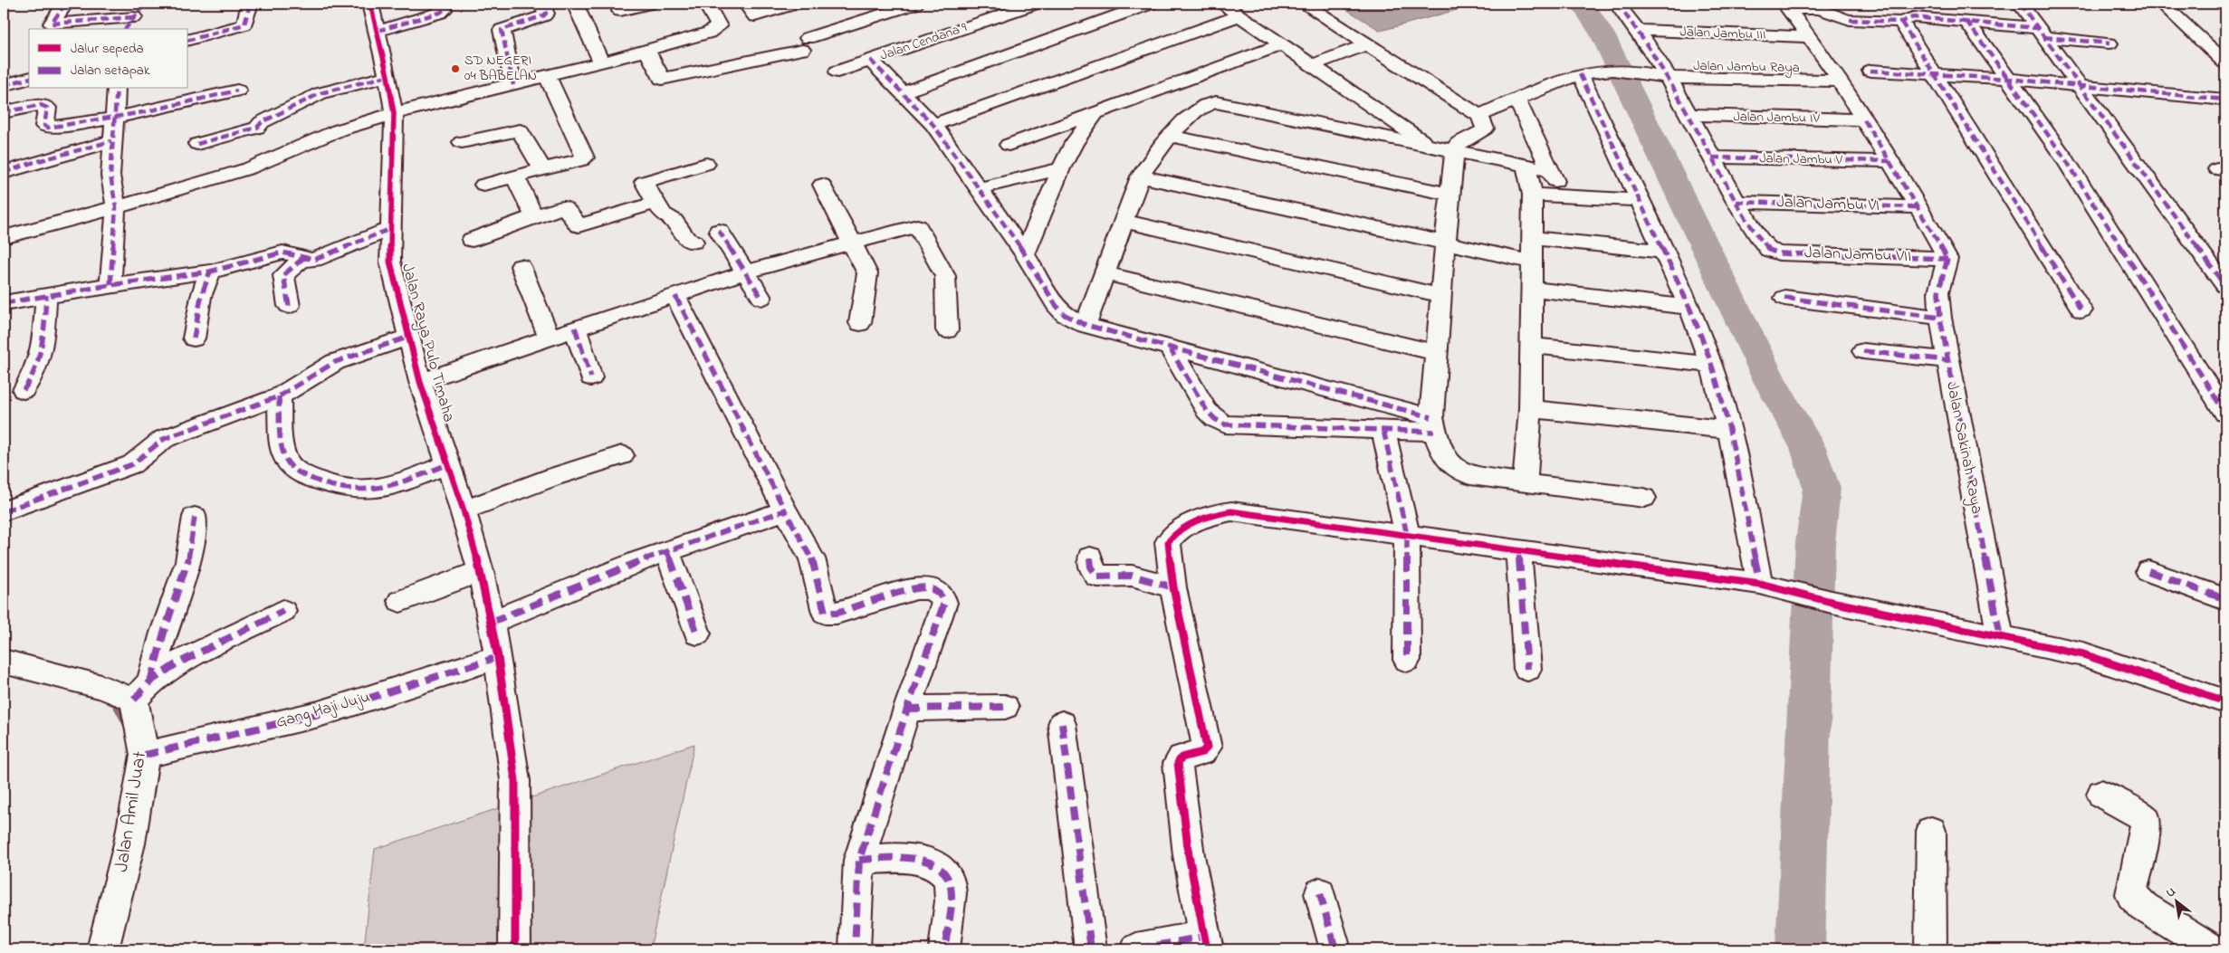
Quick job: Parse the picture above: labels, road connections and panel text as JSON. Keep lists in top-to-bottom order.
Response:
{
  "streets": {
    "street": [
      "Jalan Jambu III",
      "Jalan Cendana 9",
      "Jalan Jambu Raya",
      "Jalan Jambu IV",
      "Jalan Jambu V",
      "Jalan Jambu VI",
      "Jalan Jambu VII",
      "Jalan Raya Pulo Timaha",
      "Jalan Sakinah Raya",
      "Gang Haji Juju",
      "Jalan Amil Juat"
    ]
  },
  "crossings": [
    ["Jalan Jambu VI", "Jalan Jambu VII"],
    ["Jalan Jambu VII", "Jalan Sakinah Raya"],
    ["Jalan Raya Pulo Timaha", "Gang Haji Juju"],
    ["Gang Haji Juju", "Jalan Amil Juat"]
  ],
  "places": ["SD NEGERI 04 BABELAN"],
  "legend": ["Jalur sepeda", "Jalan setapak"],
  "north": "top left"
}
